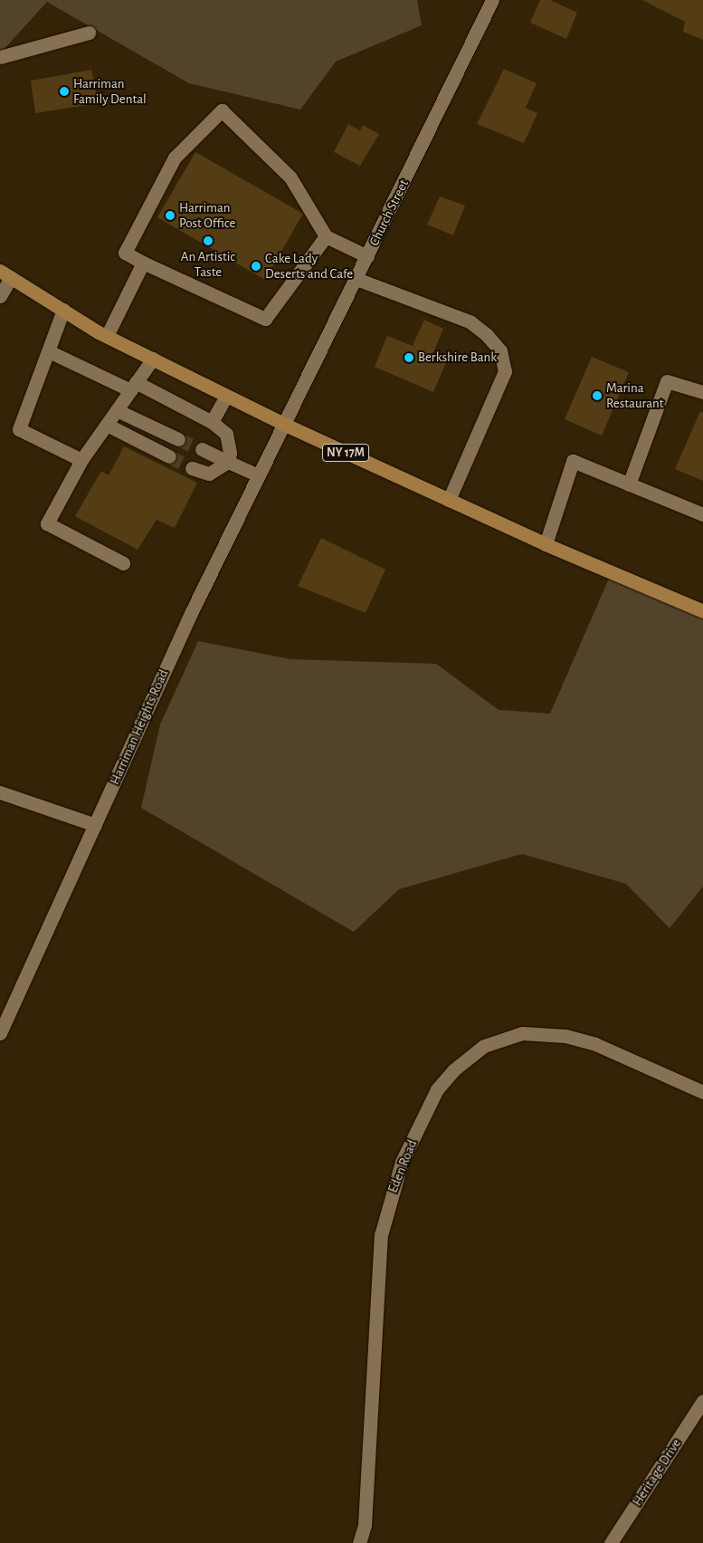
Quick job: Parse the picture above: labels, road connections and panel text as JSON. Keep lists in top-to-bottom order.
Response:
{
  "streets": {
    "main road": ["NY 17M"],
    "street": [
      "Church Street",
      "Harriman Heights Road",
      "Eden Road",
      "Heritage Drive"
    ]
  },
  "crossings": [
    ["Church Street", "NY 17M"],
    ["Church Street", "Harriman Heights Road"],
    ["NY 17M", "Harriman Heights Road"]
  ],
  "places": [
    "Harriman Family Dental",
    "Harriman Post Office",
    "An Artistic Taste",
    "Cake Lady Deserts and Cafe",
    "Berkshire Bank",
    "Marina Restaurant"
  ]
}
